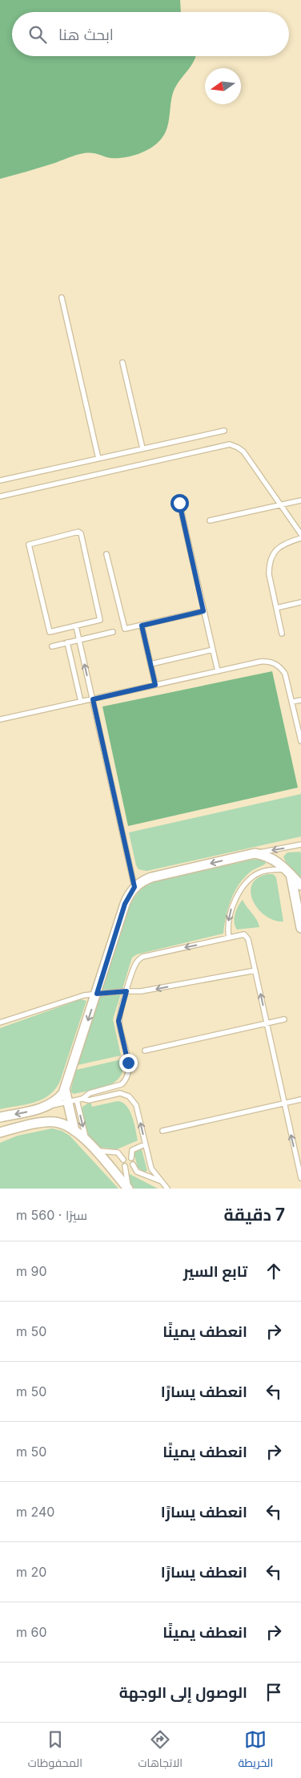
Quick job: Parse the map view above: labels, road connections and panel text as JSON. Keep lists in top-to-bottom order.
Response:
{
  "north": "left",
  "page": {
    "search": "ابحث هنا",
    "heading": ["7 دقيقة", "سيرًا · 560 m"],
    "list": [
      ["تابع السير", "90 m"],
      ["انعطف يمينًا", "50 m"],
      ["انعطف يسارًا", "50 m"],
      ["انعطف يمينًا", "50 m"],
      ["انعطف يسارًا", "240 m"],
      ["انعطف يسارًا", "20 m"],
      ["انعطف يمينًا", "60 m"],
      "الوصول إلى الوجهة"
    ],
    "nav": ["الخريطة", "الاتجاهات", "المحفوظات"]
  }
}
